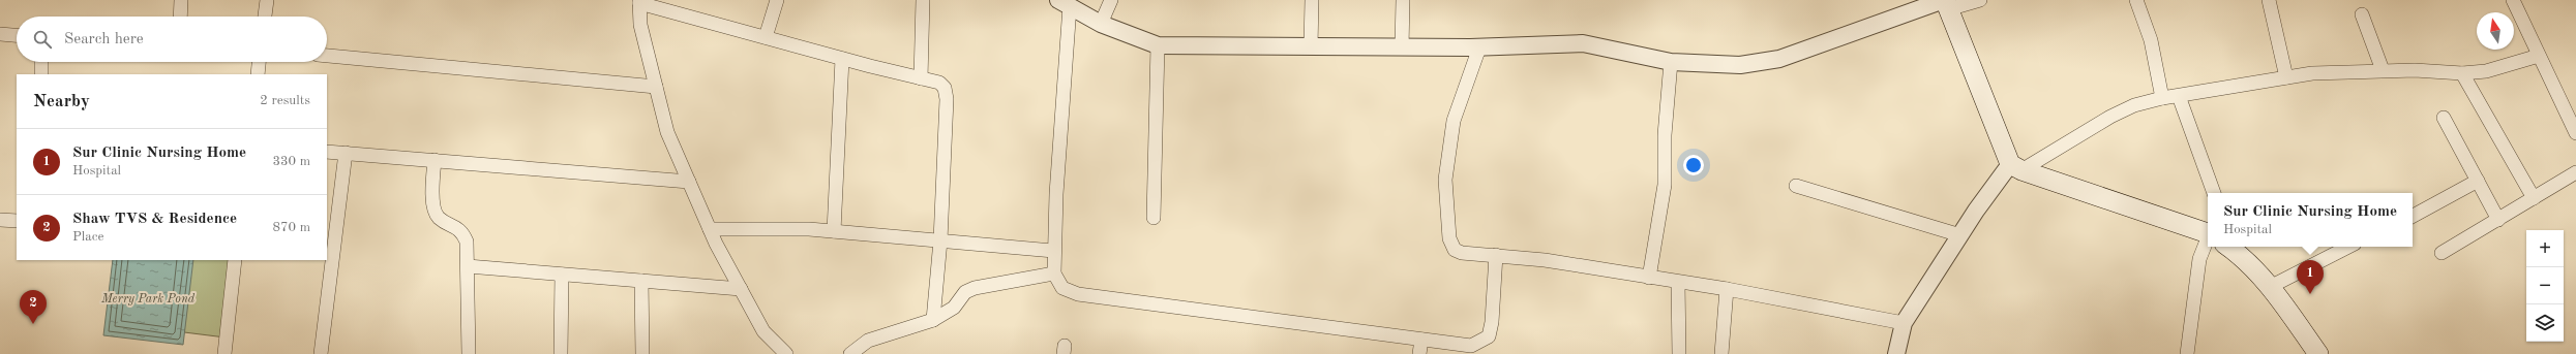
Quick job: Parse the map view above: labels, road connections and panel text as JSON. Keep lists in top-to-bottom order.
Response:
{
  "water": ["Merry Park Pond"],
  "north": "top",
  "page": {
    "search": "Search here",
    "heading": ["Nearby", "2 results"],
    "list": [
      {
        "mark": "1",
        "name": "Sur Clinic Nursing Home",
        "note": "Hospital",
        "value": "330 m"
      },
      {
        "mark": "2",
        "name": "Shaw TVS & Residence",
        "note": "Place",
        "value": "870 m"
      }
    ],
    "popup": ["Sur Clinic Nursing Home", "Hospital"],
    "map_buttons": ["+", "−"],
    "pins": ["1", "2"]
  }
}
